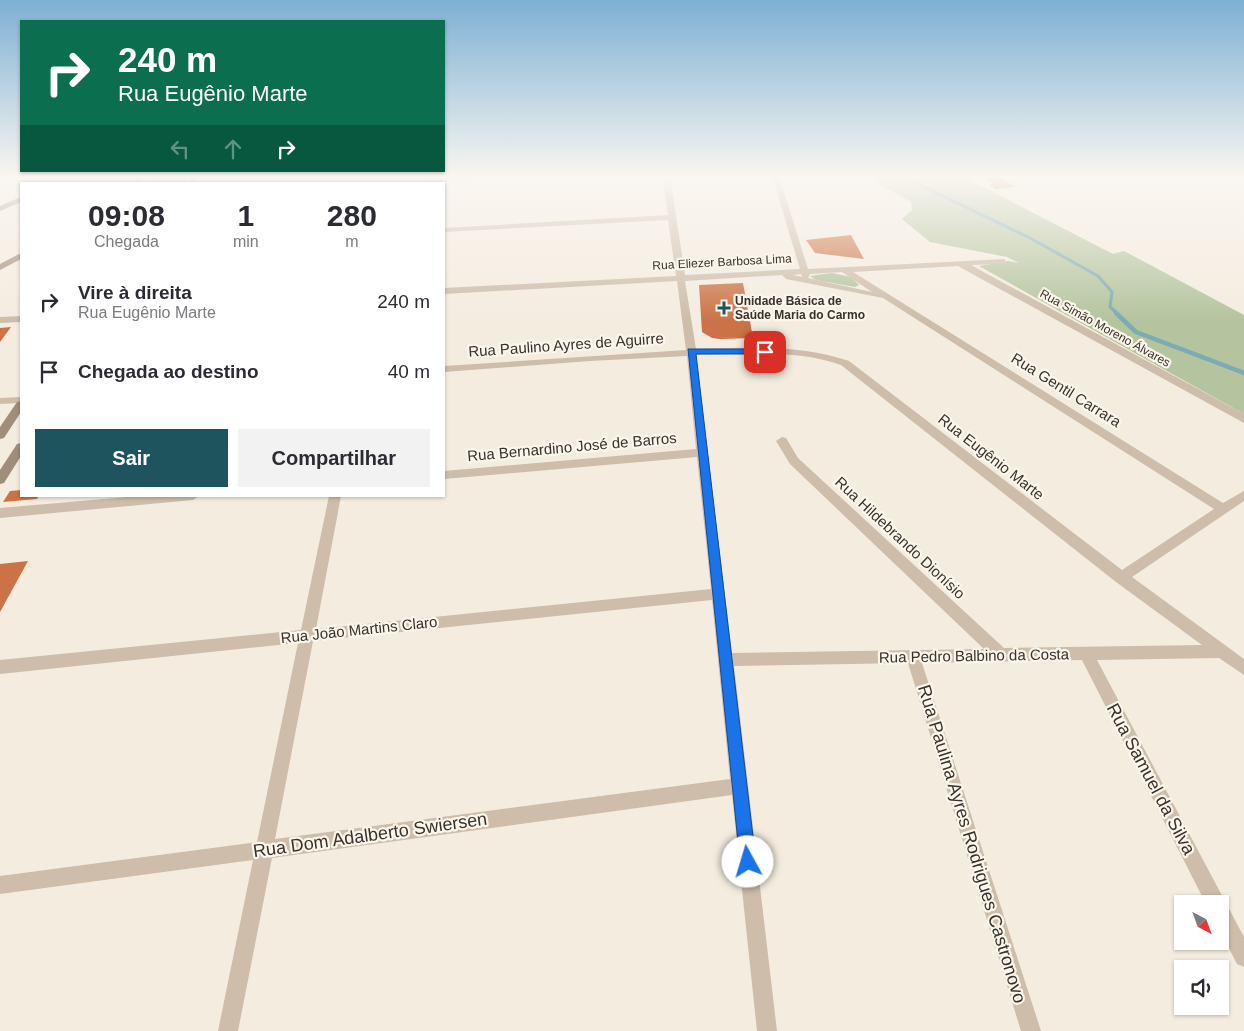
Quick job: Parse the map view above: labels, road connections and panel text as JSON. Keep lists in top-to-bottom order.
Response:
{
  "streets": {
    "street": [
      "Rua Eliezer Barbosa Lima",
      "Rua Simão Moreno Álvares",
      "Rua Paulino Ayres de Aguirre",
      "Rua Gentil Carrara",
      "Rua Bernardino José de Barros",
      "Rua Eugênio Marte",
      "Rua Hildebrando Dionísio",
      "Rua João Martins Claro",
      "Rua Pedro Balbino da Costa",
      "Rua Samuel da Silva",
      "Rua Dom Adalberto Swiersen",
      "Rua Paulina Ayres Rodrigues Castronovo"
    ]
  },
  "crossings": [
    ["Rua Eliezer Barbosa Lima", "Rua Simão Moreno Álvares"],
    ["Rua Eliezer Barbosa Lima", "Rua Gentil Carrara"],
    ["Rua Paulino Ayres de Aguirre", "Rua Eugênio Marte"],
    ["Rua Eugênio Marte", "Rua Pedro Balbino da Costa"],
    ["Rua Hildebrando Dionísio", "Rua Pedro Balbino da Costa"],
    ["Rua Pedro Balbino da Costa", "Rua Samuel da Silva"],
    ["Rua Pedro Balbino da Costa", "Rua Paulina Ayres Rodrigues Castronovo"]
  ],
  "places": {
    "health": ["Unidade Básica de Saúde Maria do Carmo"]
  },
  "north": "bottom right",
  "page": {
    "turn": ["240 m", "Rua Eugênio Marte"],
    "eta": [
      "09:08",
      "Chegada",
      "1",
      "min",
      "280",
      "m"
    ],
    "list": [
      {
        "name": "Vire à direita",
        "note": "Rua Eugênio Marte",
        "value": "240 m"
      },
      {
        "name": "Chegada ao destino",
        "value": "40 m"
      }
    ],
    "buttons": ["Sair", "Compartilhar"]
  }
}
